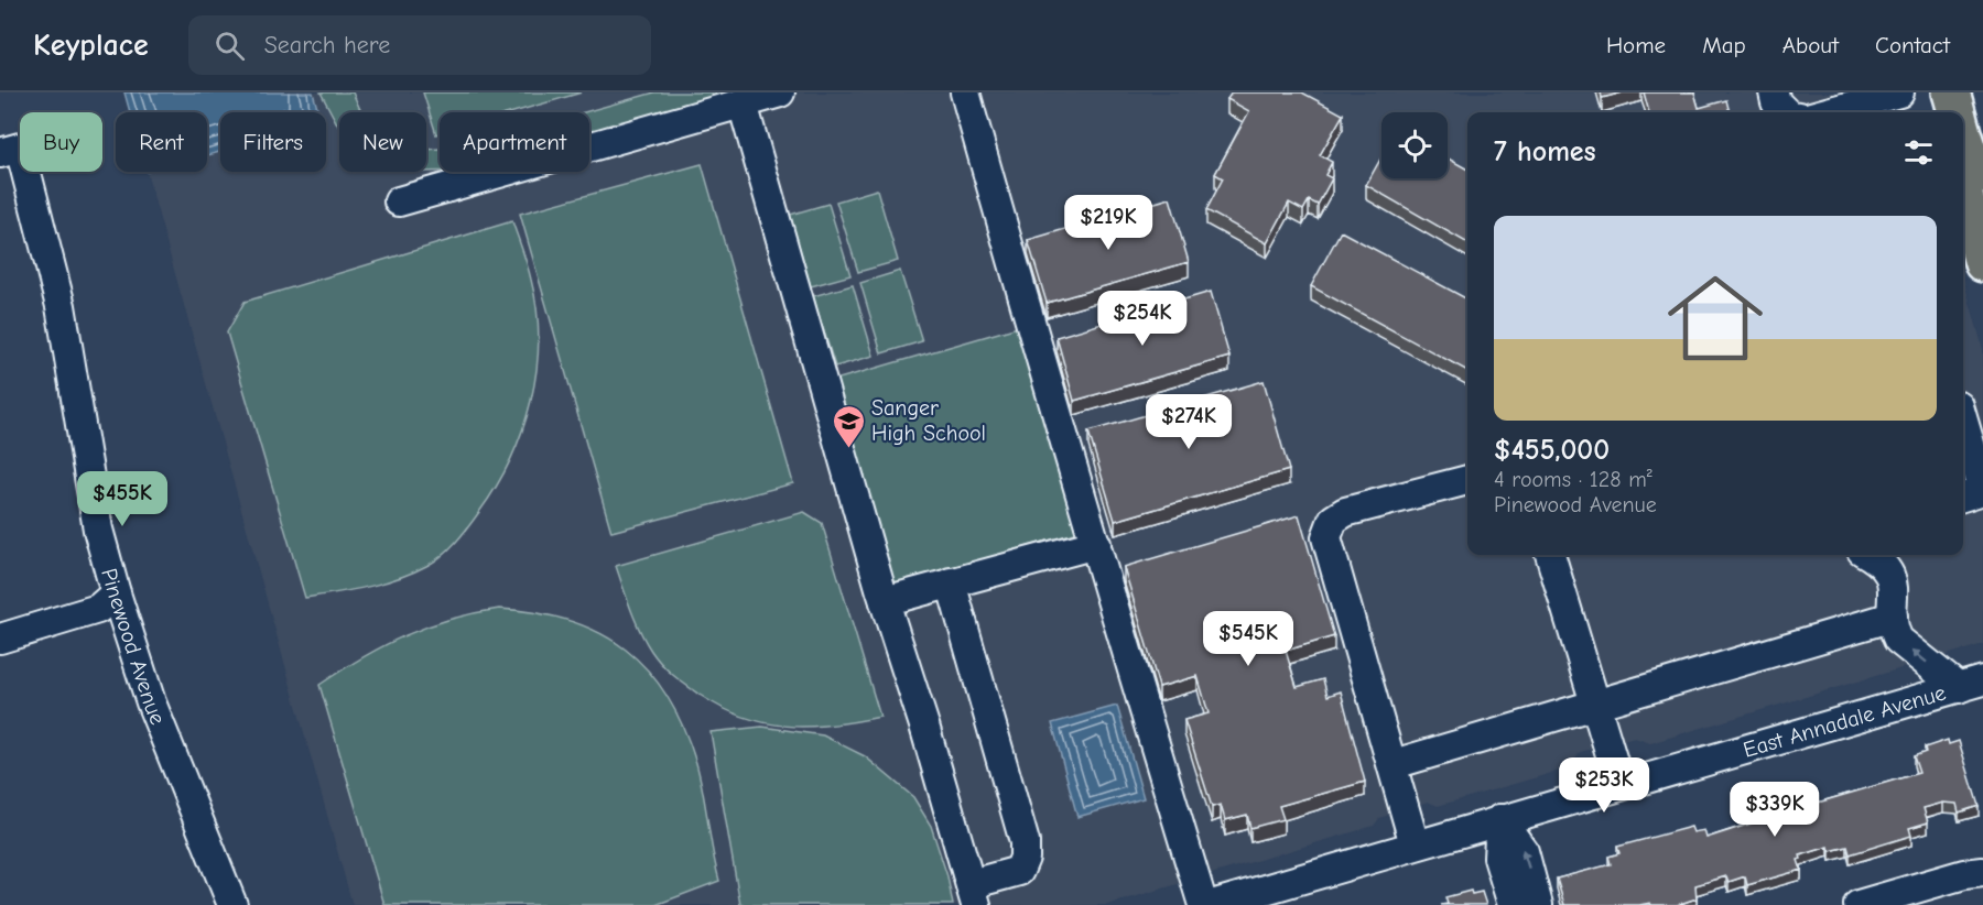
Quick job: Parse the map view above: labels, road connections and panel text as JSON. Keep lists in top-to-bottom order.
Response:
{
  "streets": {
    "street": ["Pinewood Avenue", "East Annadale Avenue"]
  },
  "places": {
    "school or university": ["Sanger High School"]
  },
  "page": {
    "header": "Keyplace",
    "search": "Search here",
    "nav": [
      "Home",
      "Map",
      "About",
      "Contact"
    ],
    "chip": [
      "Buy",
      "Rent",
      "Filters",
      "New",
      "Apartment"
    ],
    "heading": "7 homes",
    "list": [
      {
        "name": "$455,000",
        "note": "4 rooms · 128 m² · Pinewood Avenue"
      }
    ],
    "price": [
      "$219K",
      "$254K",
      "$274K",
      "$455K",
      "$545K",
      "$253K",
      "$339K"
    ]
  }
}
